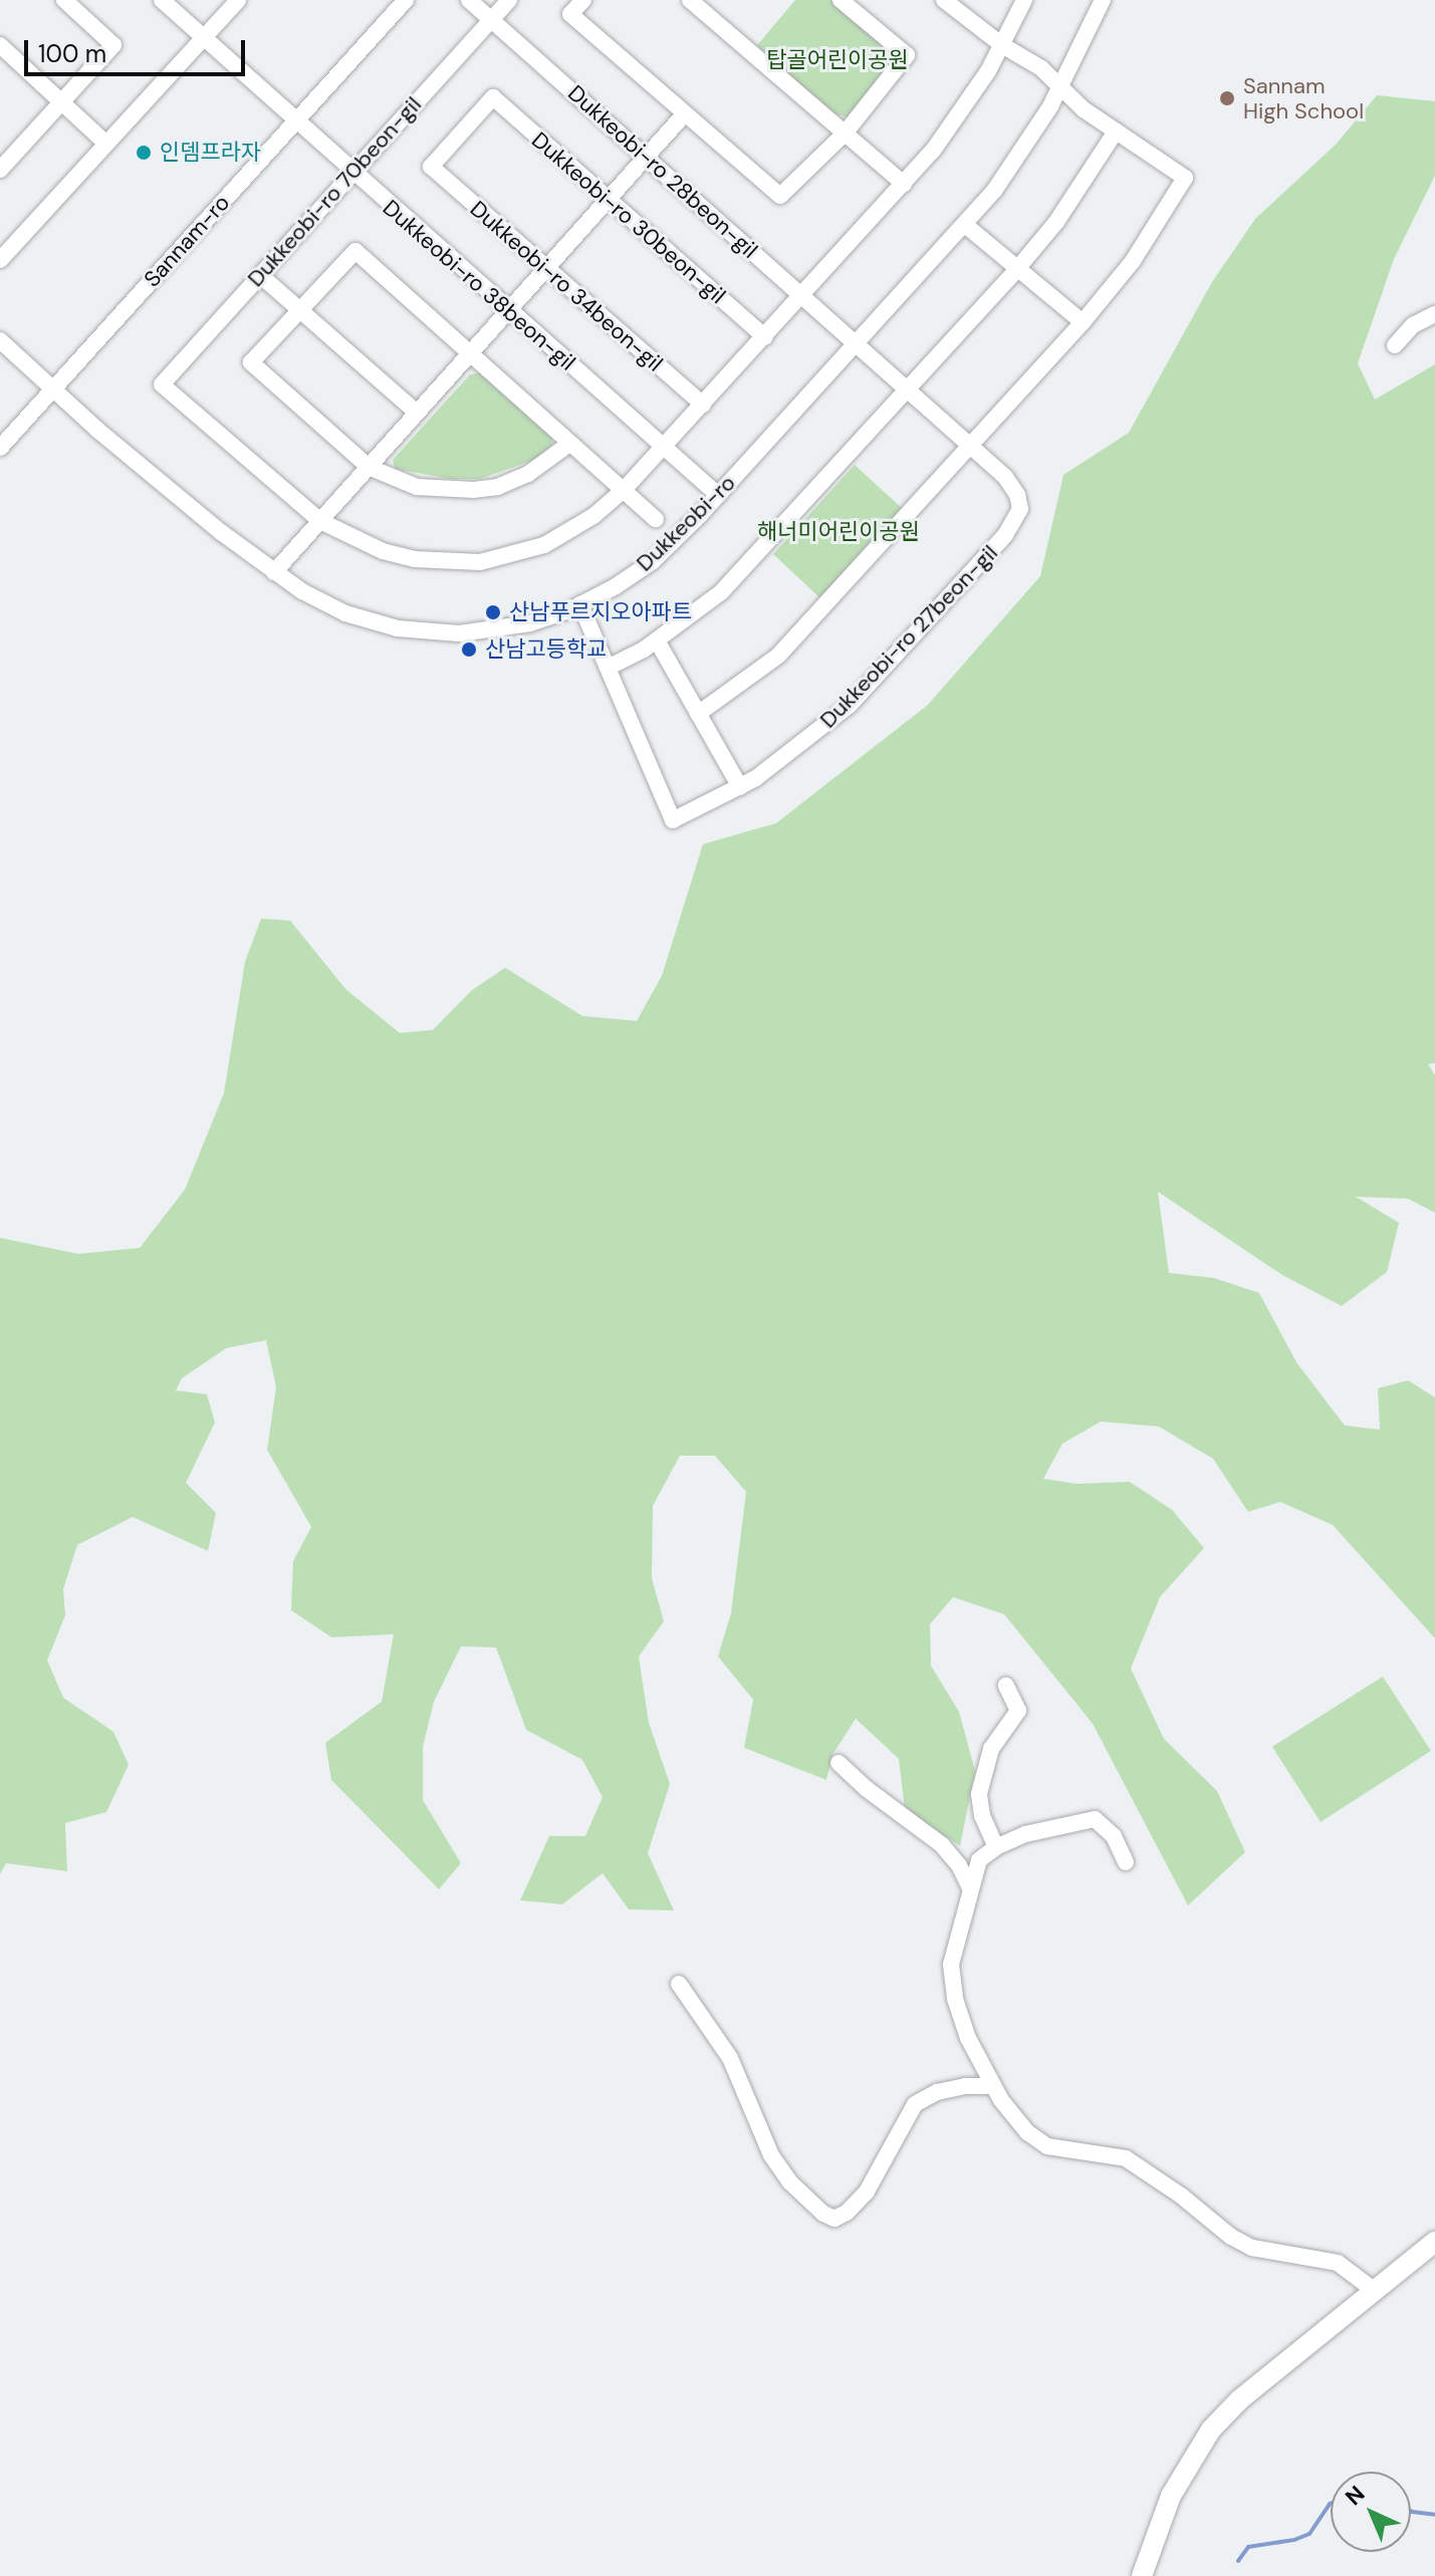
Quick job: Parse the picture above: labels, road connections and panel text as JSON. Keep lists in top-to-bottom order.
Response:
{
  "streets": {
    "street": [
      "Dukkeobi-ro 28beon-gil",
      "Dukkeobi-ro 70beon-gil",
      "Dukkeobi-ro 30beon-gil",
      "Sannam-ro",
      "Dukkeobi-ro 38beon-gil",
      "Dukkeobi-ro 34beon-gil",
      "Dukkeobi-ro",
      "Dukkeobi-ro 27beon-gil"
    ]
  },
  "crossings": [
    ["Dukkeobi-ro 28beon-gil", "Dukkeobi-ro 70beon-gil"],
    ["Dukkeobi-ro 28beon-gil", "Dukkeobi-ro"],
    ["Dukkeobi-ro 28beon-gil", "Dukkeobi-ro 27beon-gil"],
    ["Dukkeobi-ro 70beon-gil", "Dukkeobi-ro 38beon-gil"],
    ["Dukkeobi-ro 30beon-gil", "Dukkeobi-ro 34beon-gil"],
    ["Sannam-ro", "Dukkeobi-ro 38beon-gil"],
    ["Sannam-ro", "Dukkeobi-ro"],
    ["Dukkeobi-ro 38beon-gil", "Dukkeobi-ro"],
    ["Dukkeobi-ro", "Dukkeobi-ro 27beon-gil"]
  ],
  "parks": ["탑골어린이공원", "해너미어린이공원"],
  "places": [
    "Sannam High School",
    "인뎀프라자",
    "산남푸르지오아파트",
    "산남고등학교"
  ],
  "scale_bar": "100 m",
  "north": "top left"
}
